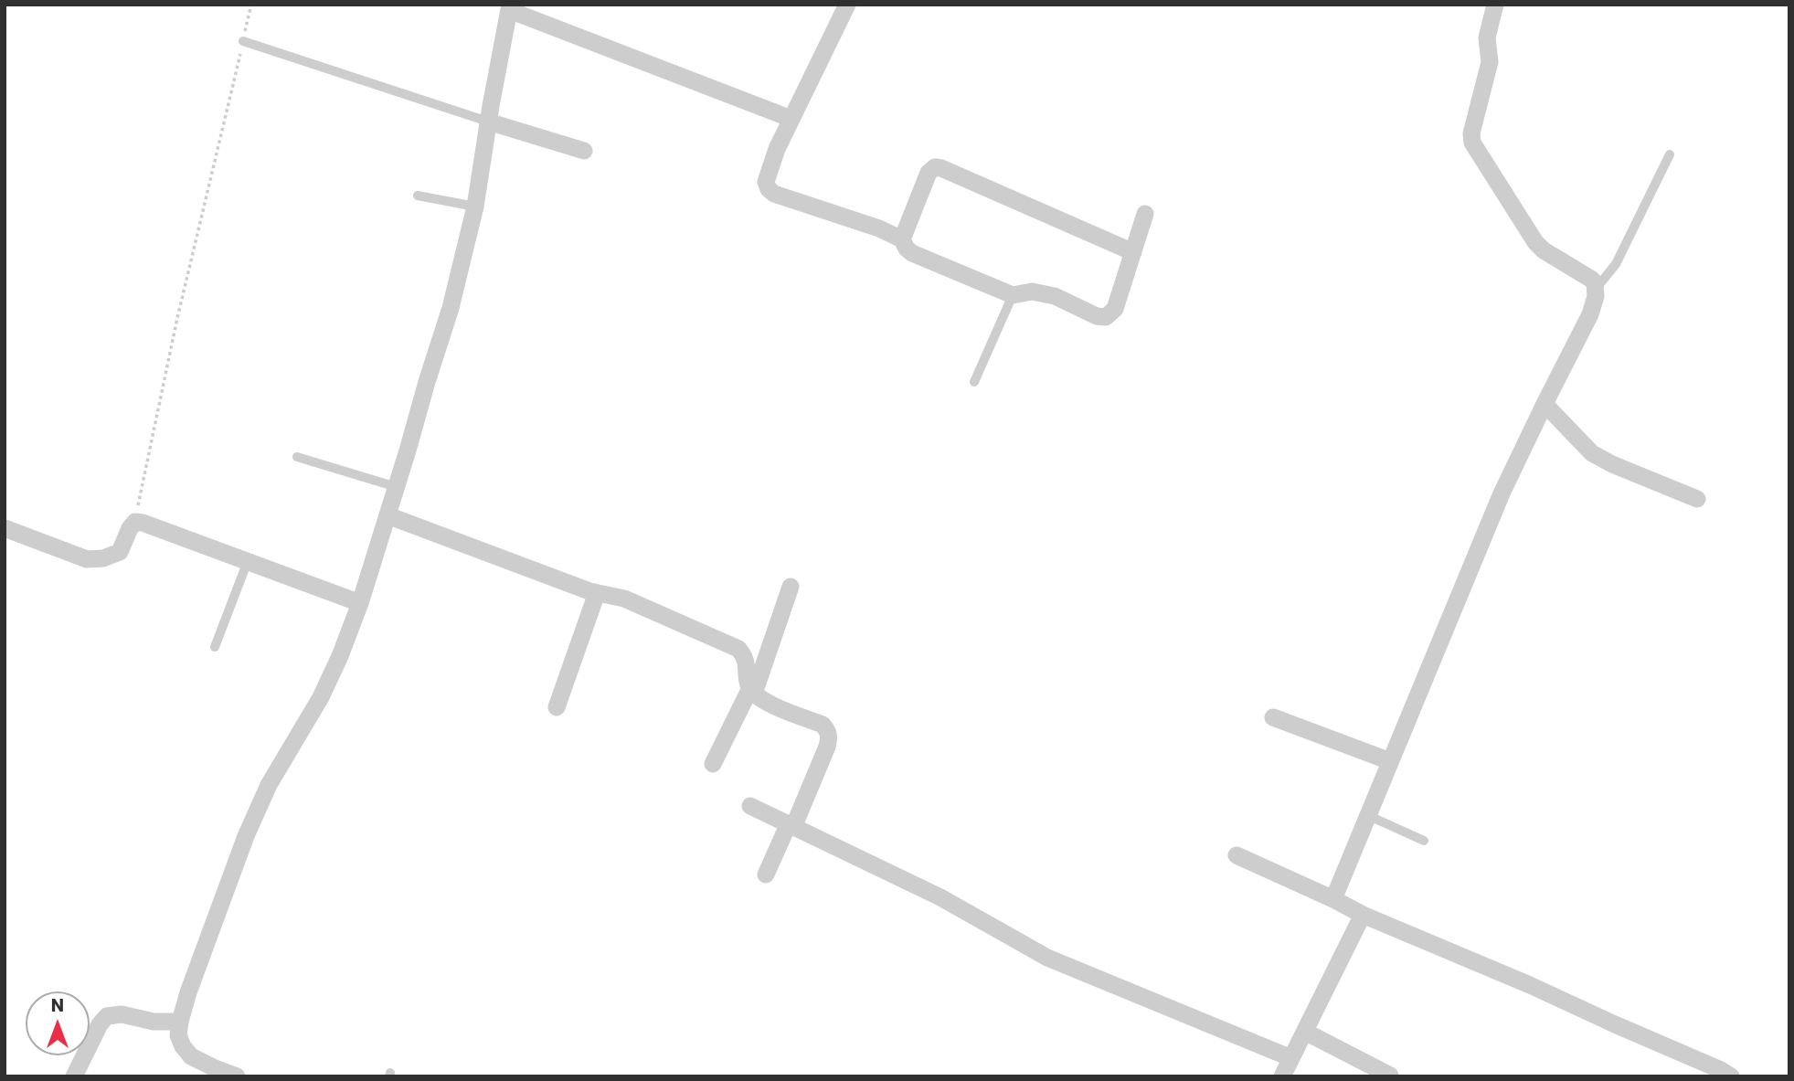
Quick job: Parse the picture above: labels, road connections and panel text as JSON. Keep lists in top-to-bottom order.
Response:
{
  "north": "top"
}
